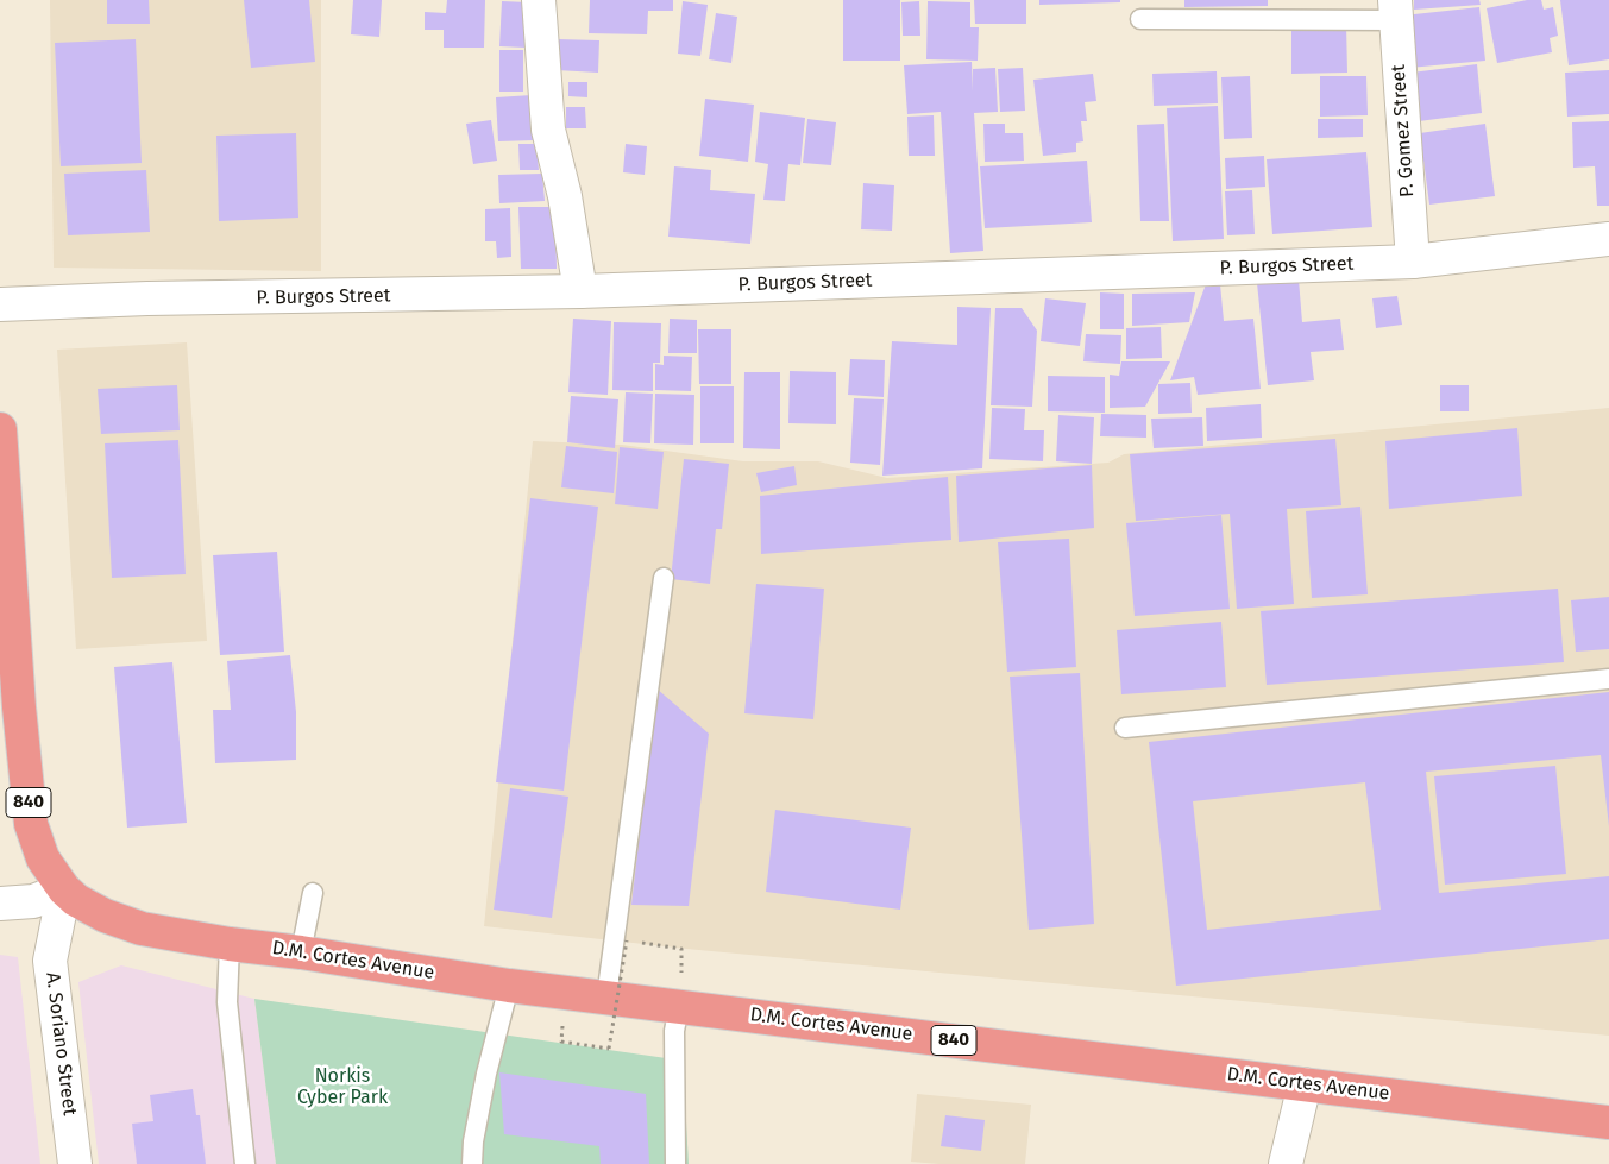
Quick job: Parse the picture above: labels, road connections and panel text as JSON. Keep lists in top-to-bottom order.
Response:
{
  "streets": {
    "highway": ["840", "D.M. Cortes Avenue"],
    "street": ["P. Gomez Street", "P. Burgos Street", "A. Soriano Street"]
  },
  "crossings": [
    ["P. Gomez Street", "P. Burgos Street"],
    ["840", "D.M. Cortes Avenue"],
    ["840", "A. Soriano Street"],
    ["D.M. Cortes Avenue", "A. Soriano Street"]
  ],
  "parks": ["Norkis Cyber Park"]
}
